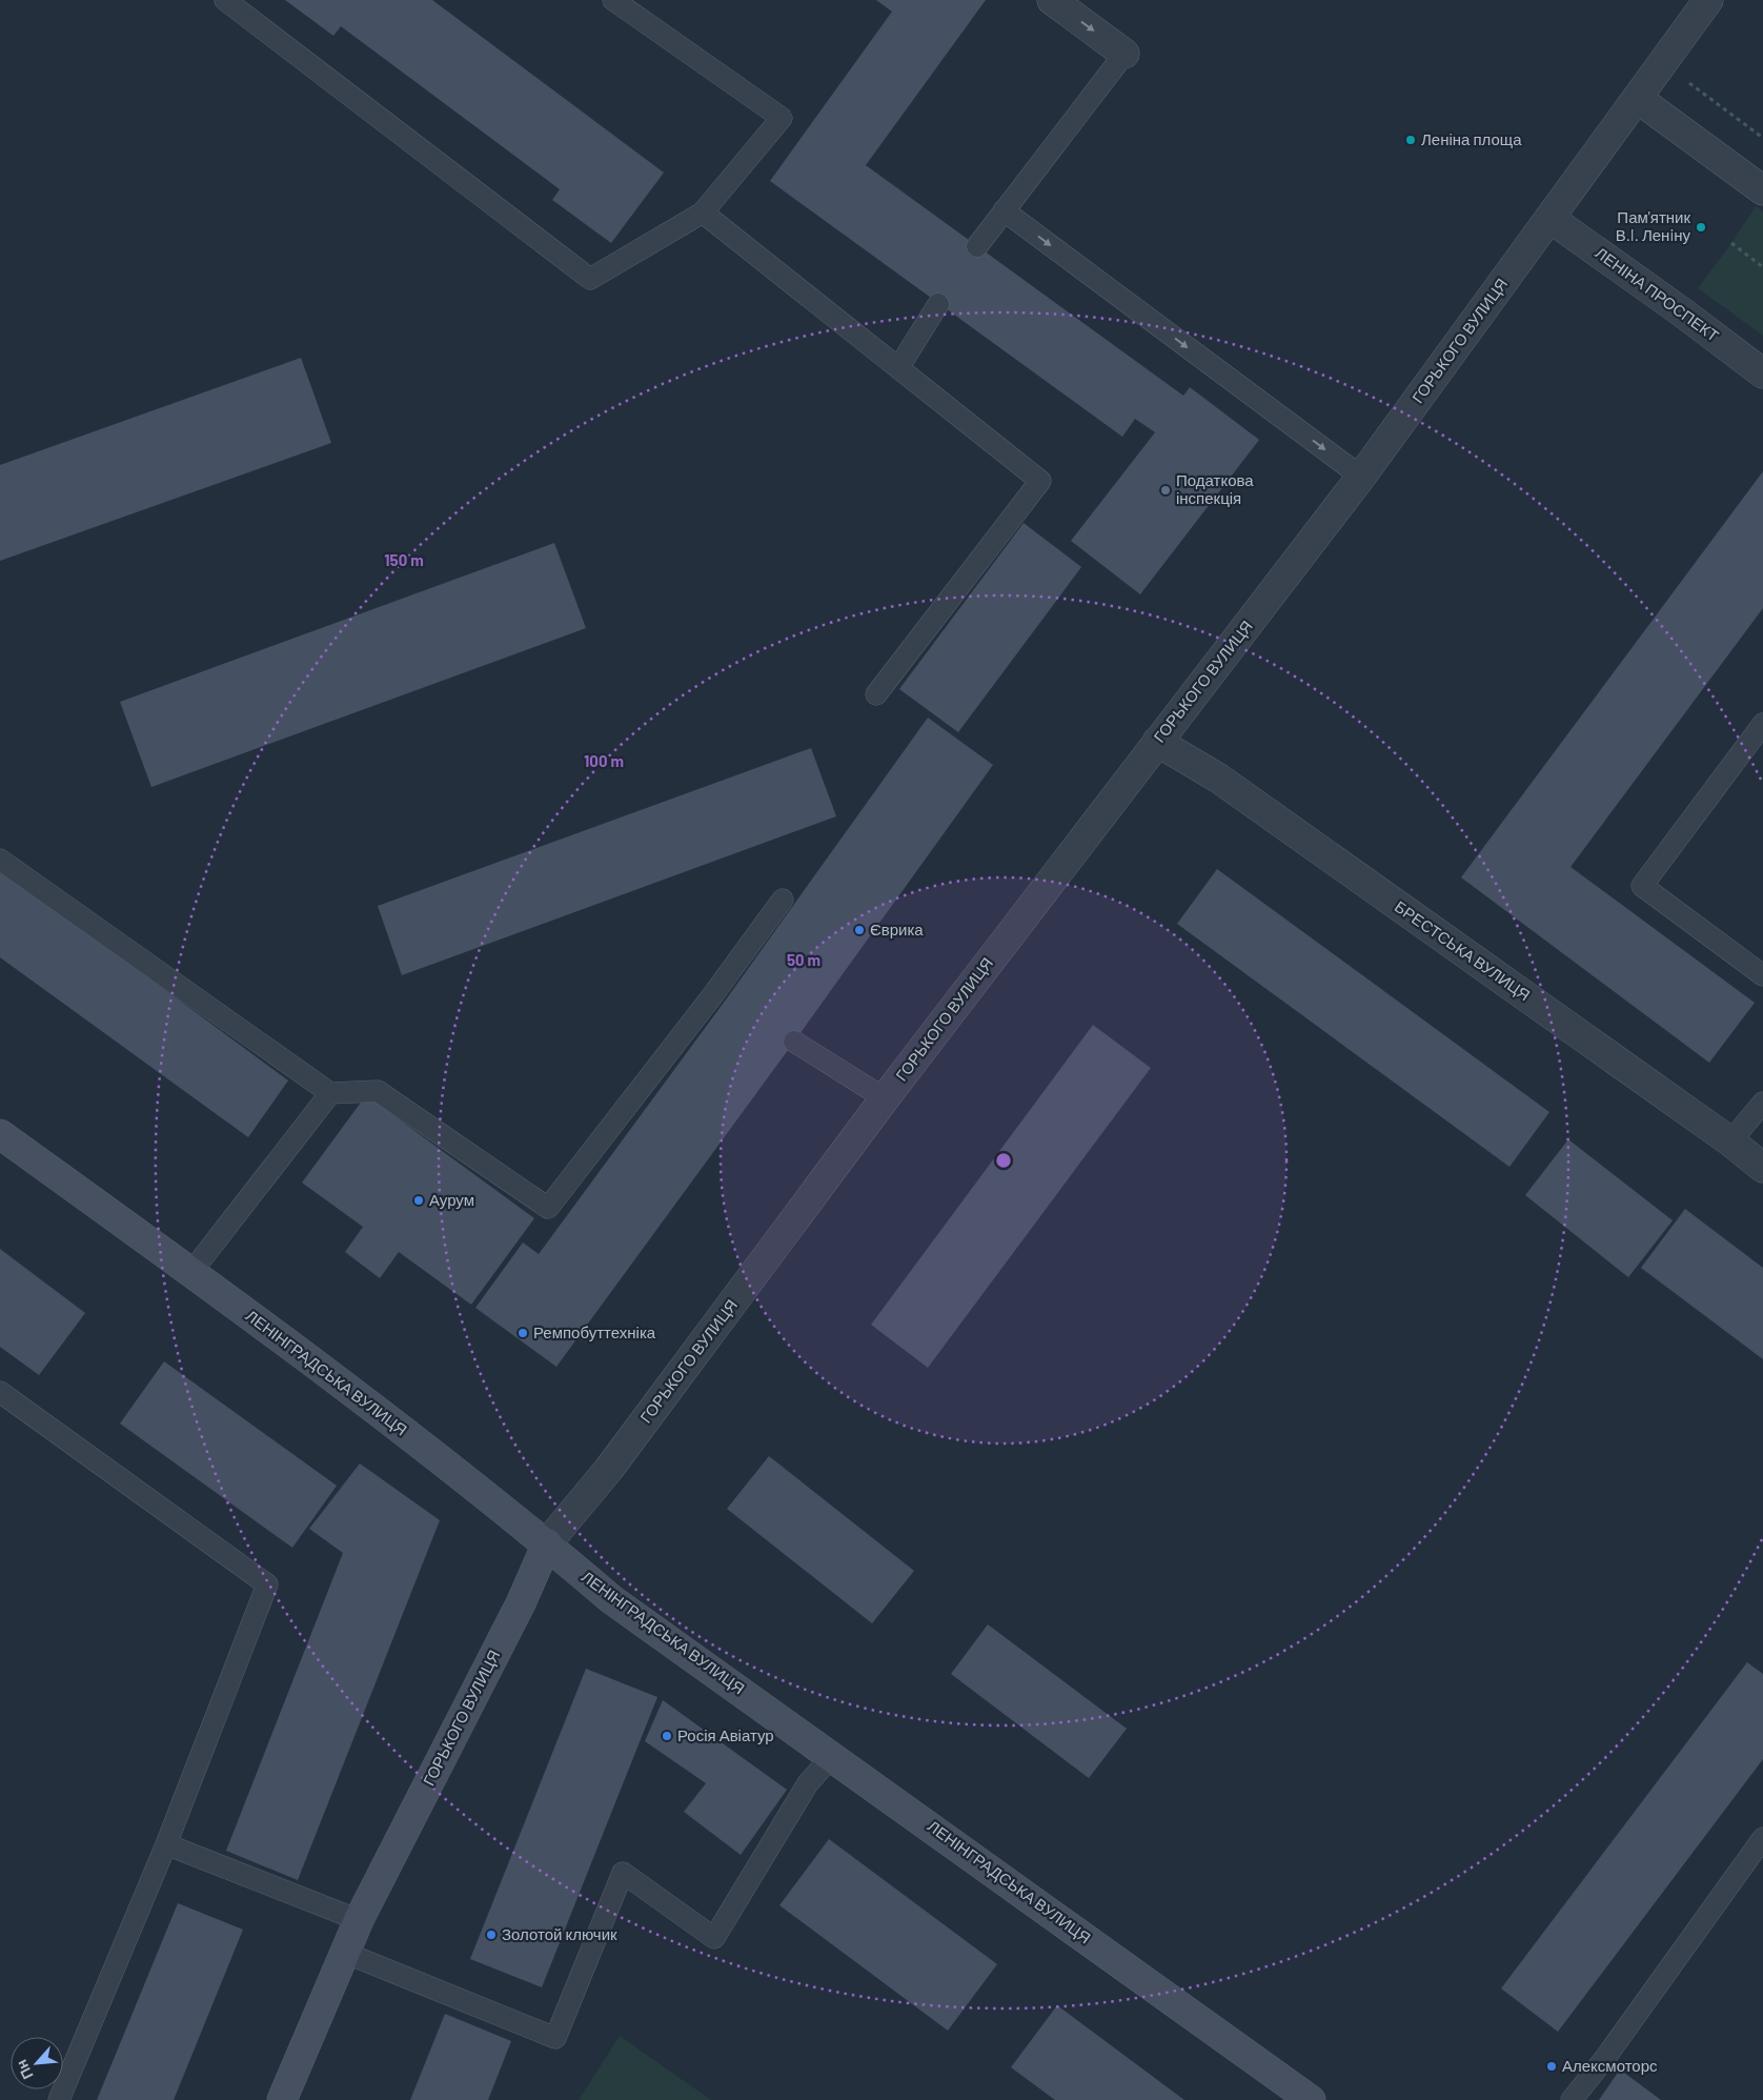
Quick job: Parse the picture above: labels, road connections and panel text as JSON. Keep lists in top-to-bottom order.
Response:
{
  "streets": {
    "street": [
      "ЛЕНІНА ПРОСПЕКТ",
      "ГОРЬКОГО ВУЛИЦЯ",
      "БРЕСТСЬКА ВУЛИЦЯ",
      "ЛЕНІНГРАДСЬКА ВУЛИЦЯ"
    ]
  },
  "crossings": [
    ["ЛЕНІНА ПРОСПЕКТ", "ГОРЬКОГО ВУЛИЦЯ"],
    ["ГОРЬКОГО ВУЛИЦЯ", "БРЕСТСЬКА ВУЛИЦЯ"],
    ["ГОРЬКОГО ВУЛИЦЯ", "ЛЕНІНГРАДСЬКА ВУЛИЦЯ"]
  ],
  "places": [
    "Леніна площа",
    "Пам'ятник В.I. Ленiну",
    "Податкова інспекція",
    "Єврика",
    "Аурум",
    "Ремпобуттехніка",
    "Росія Авіатур",
    "Золотой ключик",
    "Алексмоторс"
  ],
  "north": "bottom left",
  "rings": ["150 m", "100 m", "50 m"]
}
